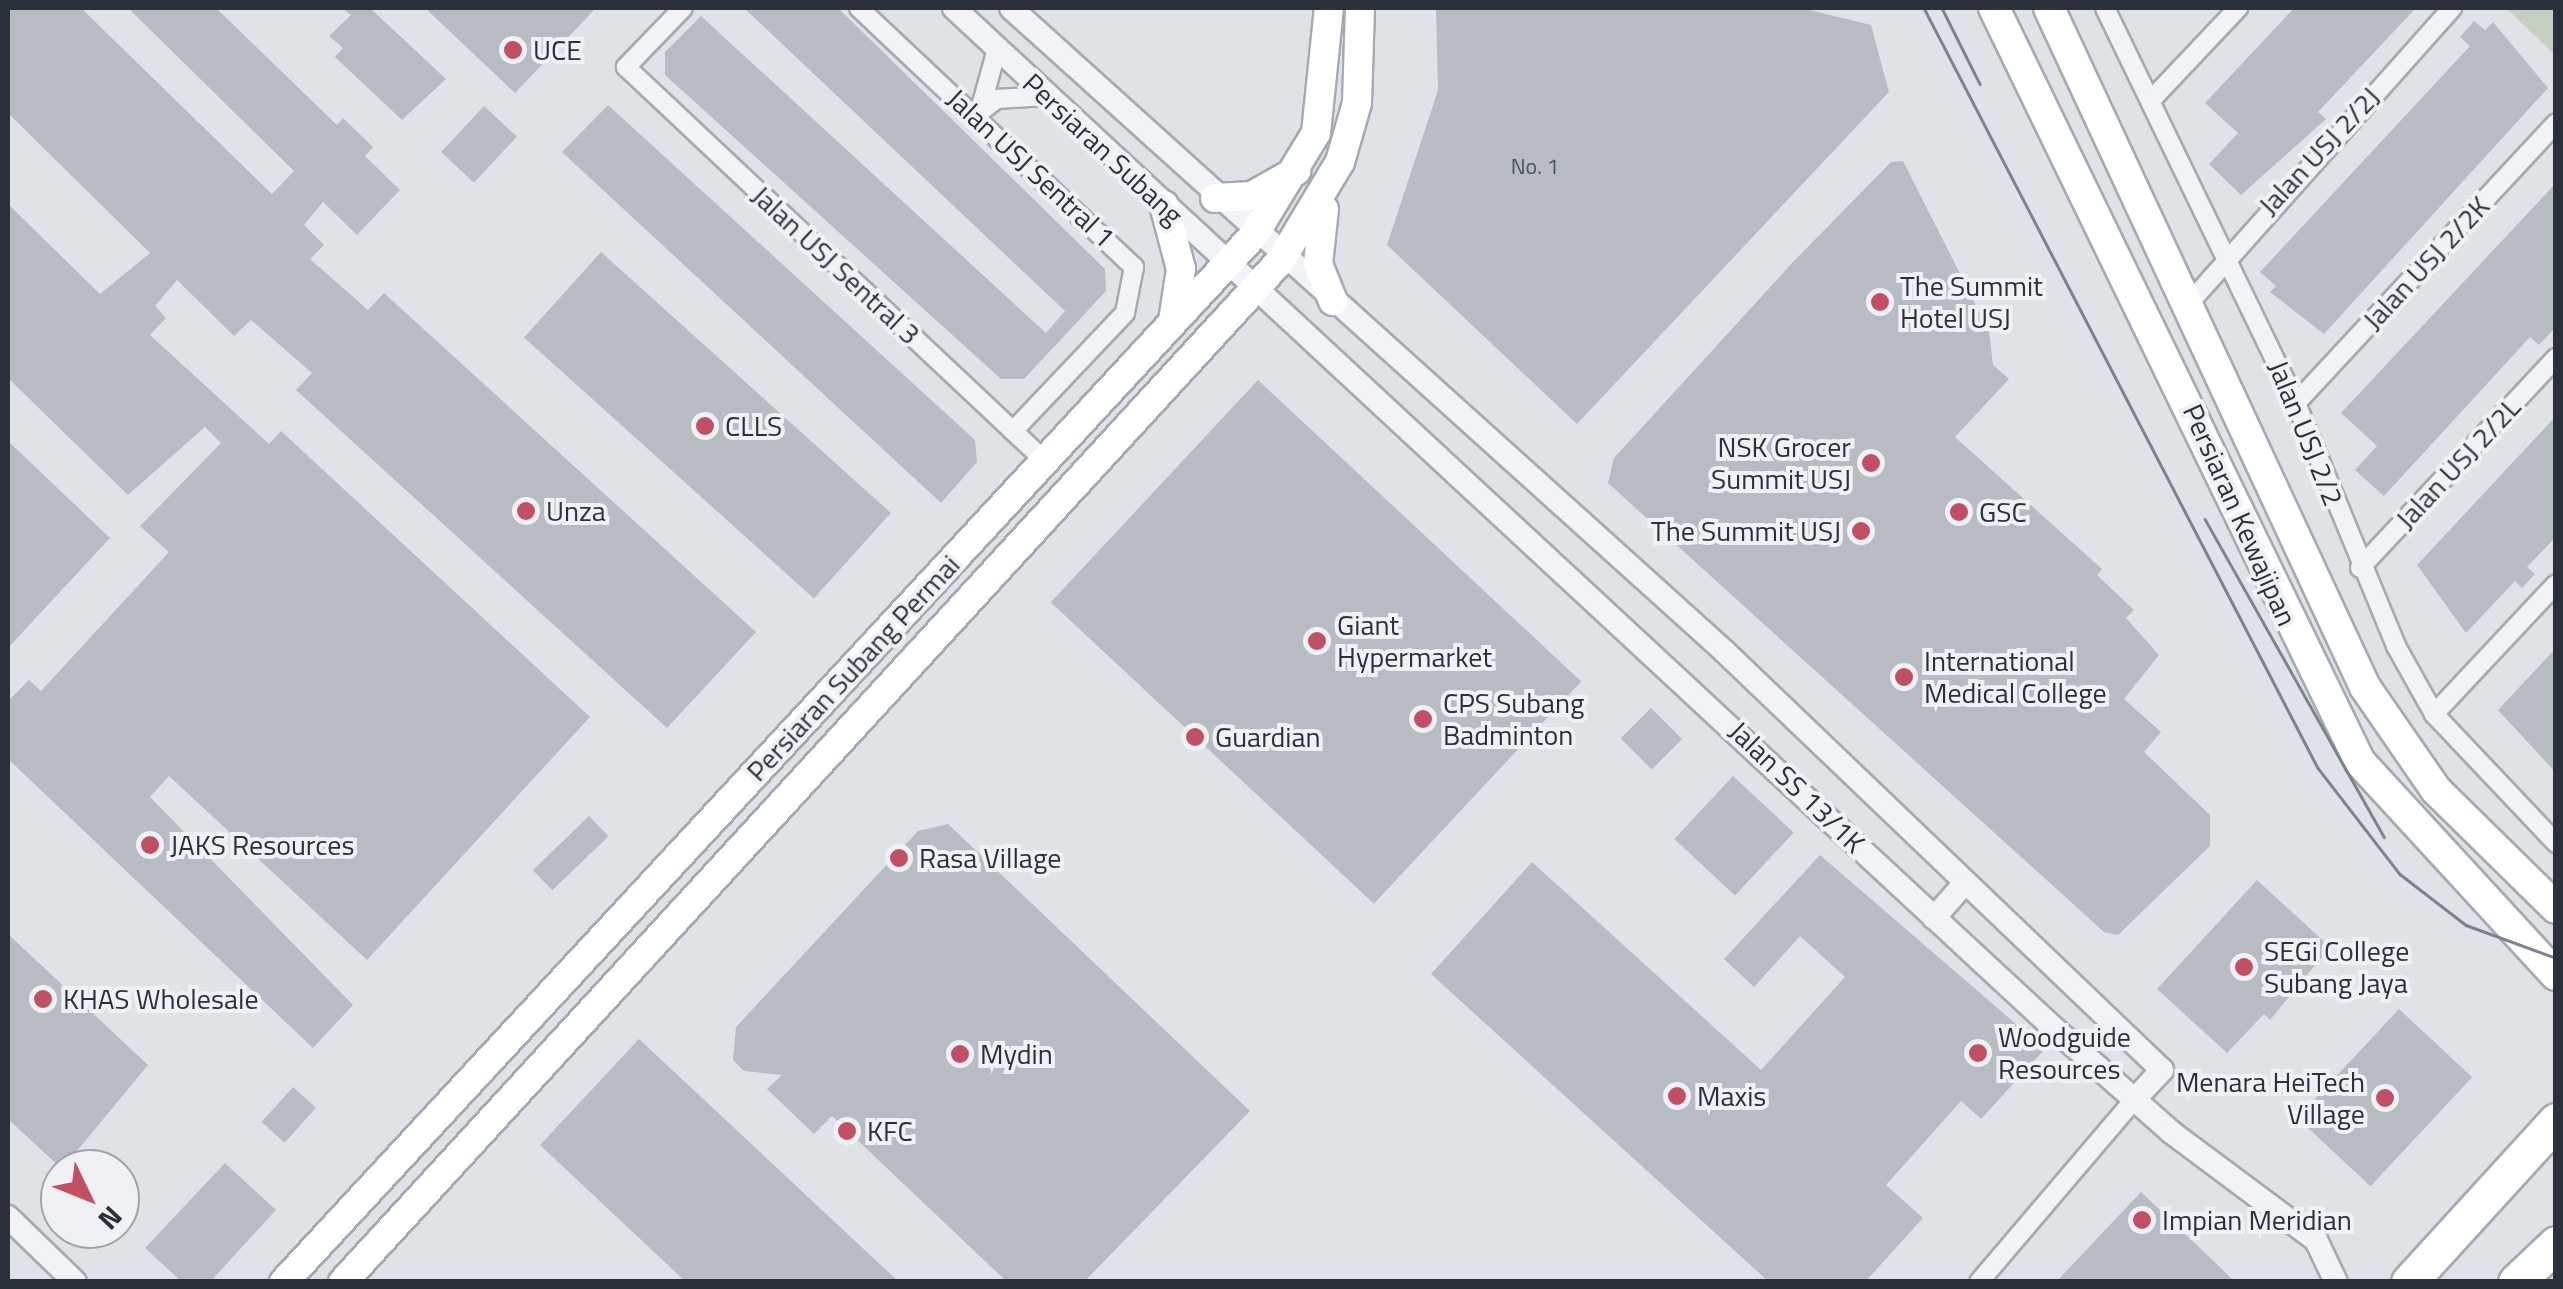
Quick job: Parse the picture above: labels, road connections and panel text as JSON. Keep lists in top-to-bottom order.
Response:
{
  "streets": {
    "main road": ["Persiaran Kewajipan", "Persiaran Subang Permai"],
    "street": [
      "Persiaran Subang",
      "Jalan USJ 2/2J",
      "Jalan USJ Sentral 1",
      "Jalan USJ 2/2K",
      "Jalan USJ Sentral 3",
      "Jalan USJ 2/2",
      "Jalan USJ 2/2L",
      "Jalan SS 13/1K"
    ]
  },
  "crossings": [
    ["Persiaran Subang", "Persiaran Subang Permai"],
    ["Persiaran Subang", "Jalan SS 13/1K"],
    ["Jalan USJ 2/2J", "Jalan USJ 2/2"],
    ["Jalan USJ 2/2J", "Persiaran Kewajipan"],
    ["Jalan USJ Sentral 1", "Jalan USJ Sentral 3"],
    ["Jalan USJ 2/2K", "Jalan USJ 2/2"],
    ["Jalan USJ Sentral 3", "Persiaran Subang Permai"],
    ["Jalan USJ 2/2", "Jalan USJ 2/2L"],
    ["Persiaran Subang Permai", "Jalan SS 13/1K"]
  ],
  "places": [
    "UCE",
    "The Summit Hotel USJ",
    "CLLS",
    "NSK Grocer Summit USJ",
    "Unza",
    "GSC",
    "The Summit USJ",
    "Giant Hypermarket",
    "International Medical College",
    "CPS Subang Badminton",
    "Guardian",
    "JAKS Resources",
    "Rasa Village",
    "SEGi College Subang Jaya",
    "KHAS Wholesale",
    "Woodguide Resources",
    "Mydin",
    "Maxis",
    "Menara HeiTech Village",
    "KFC",
    "Impian Meridian"
  ],
  "house_numbers": ["No. 1"],
  "north": "bottom right"
}
